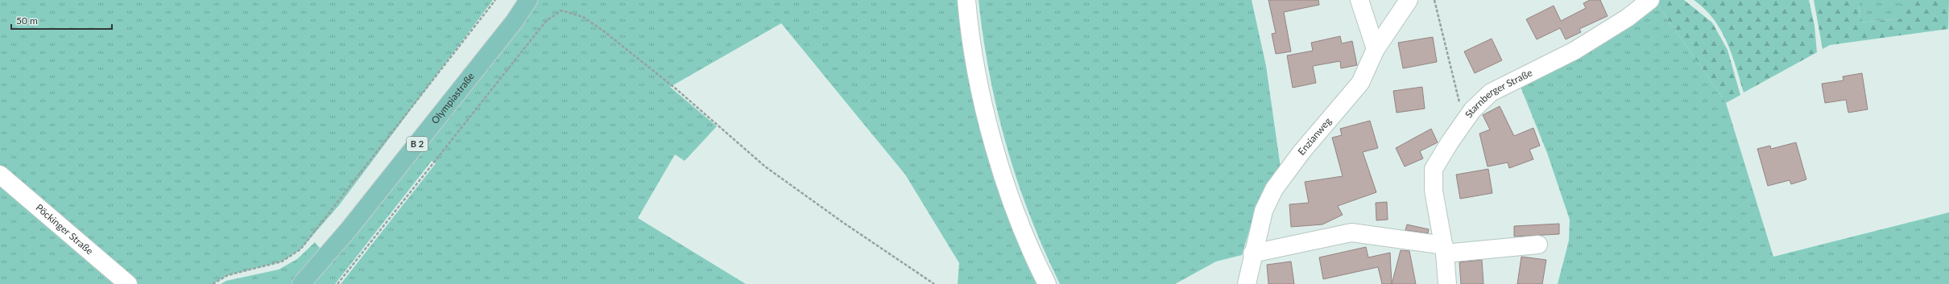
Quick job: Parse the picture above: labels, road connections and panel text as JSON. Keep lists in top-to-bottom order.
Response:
{
  "streets": {
    "main road": ["Olympiastraße", "B 2"],
    "street": ["Starnberger Straße", "Enzianweg", "Pöckinger Straße"]
  },
  "scale_bar": "50 m"
}
